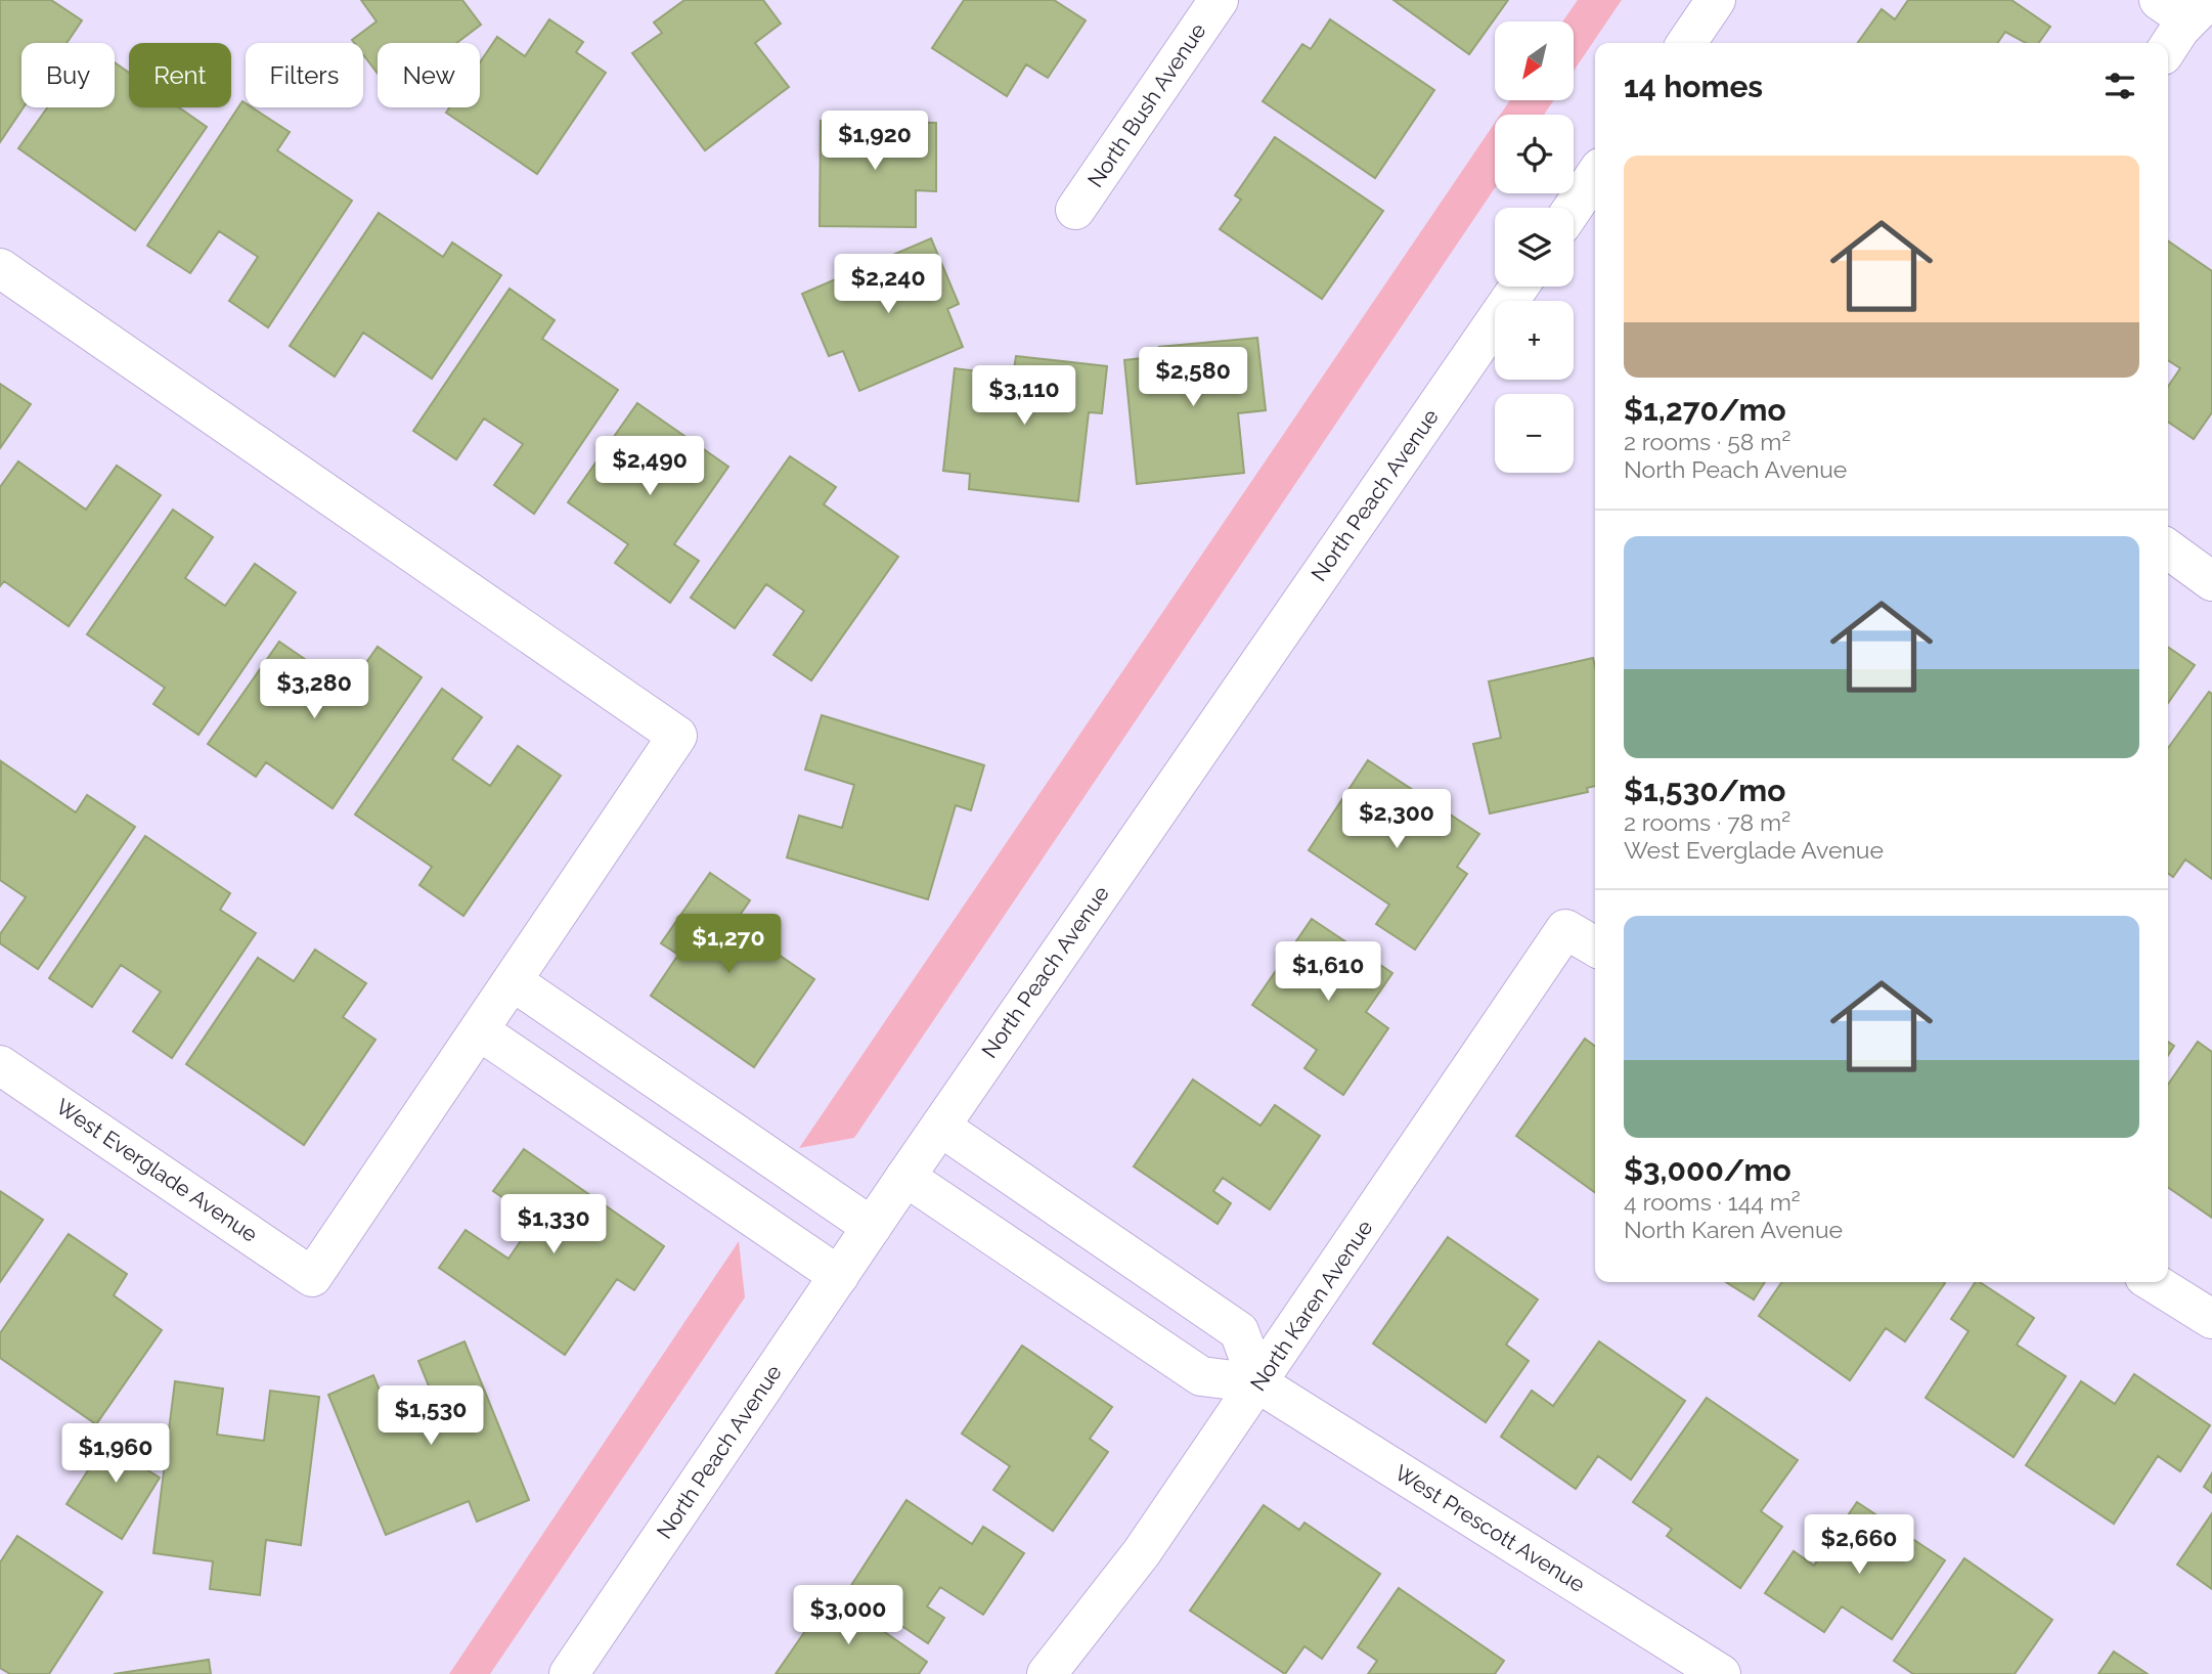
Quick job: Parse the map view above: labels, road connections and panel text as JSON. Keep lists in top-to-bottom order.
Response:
{
  "streets": {
    "street": [
      "North Bush Avenue",
      "North Peach Avenue",
      "West Everglade Avenue",
      "North Karen Avenue",
      "West Prescott Avenue"
    ]
  },
  "crossings": [
    ["North Peach Avenue", "West Prescott Avenue"],
    ["North Karen Avenue", "West Prescott Avenue"]
  ],
  "north": "bottom left",
  "page": {
    "map_buttons": ["+", "−"],
    "chip": [
      "Buy",
      "Rent",
      "Filters",
      "New"
    ],
    "heading": "14 homes",
    "price": [
      "$1,920",
      "$2,240",
      "$2,580",
      "$3,110",
      "$2,490",
      "$3,280",
      "$2,300",
      "$1,270",
      "$1,610",
      "$1,330",
      "$1,530",
      "$1,960",
      "$2,660",
      "$3,000"
    ],
    "list": [
      {
        "name": "$1,270/mo",
        "note": "2 rooms · 58 m² · North Peach Avenue"
      },
      {
        "name": "$1,530/mo",
        "note": "2 rooms · 78 m² · West Everglade Avenue"
      },
      {
        "name": "$3,000/mo",
        "note": "4 rooms · 144 m² · North Karen Avenue"
      }
    ]
  }
}
